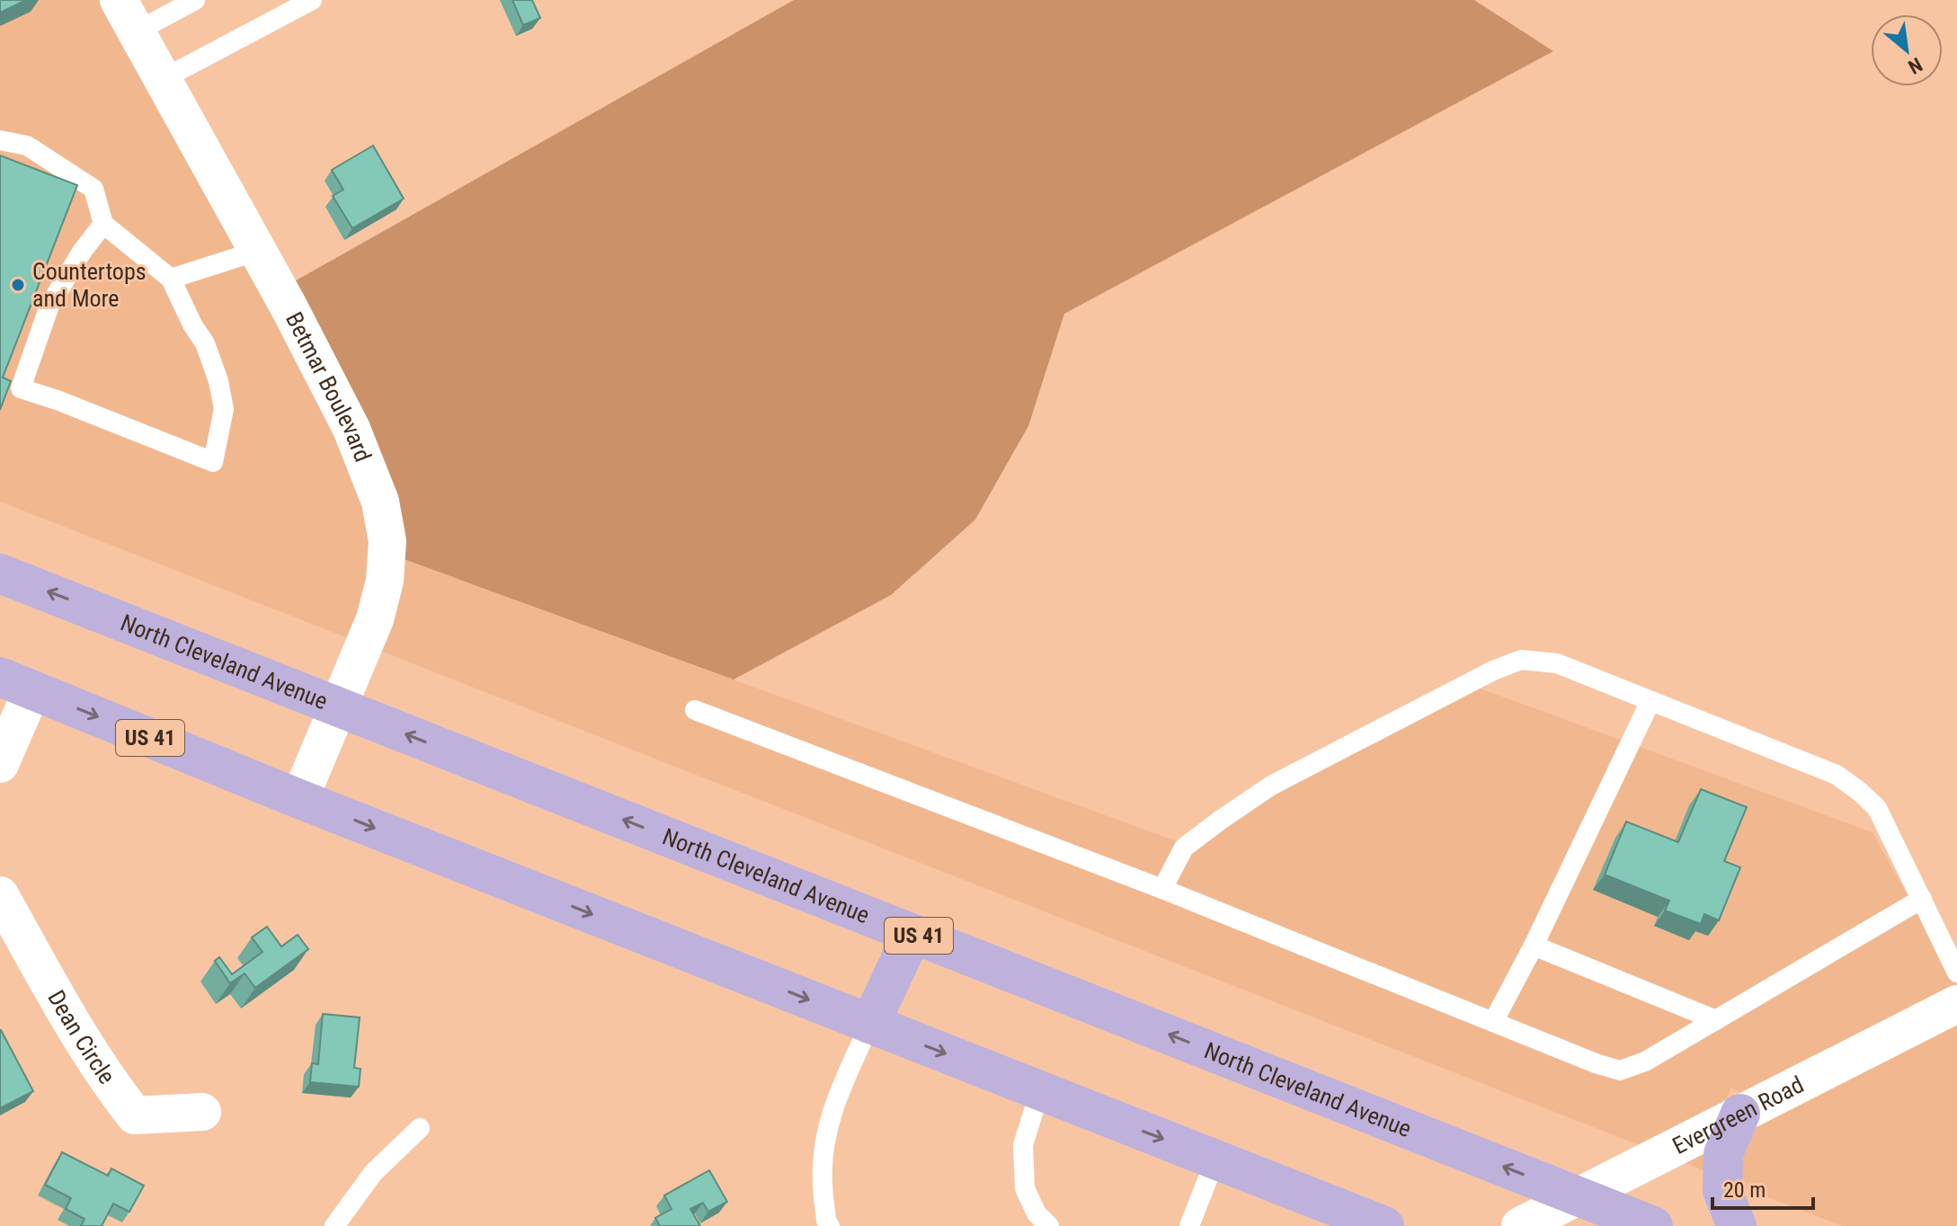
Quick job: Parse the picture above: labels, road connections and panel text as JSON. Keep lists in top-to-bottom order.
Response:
{
  "streets": {
    "main road": ["North Cleveland Avenue", "US 41"],
    "street": ["Betmar Boulevard", "Dean Circle", "Evergreen Road"]
  },
  "crossings": [
    ["Betmar Boulevard", "North Cleveland Avenue"],
    ["Betmar Boulevard", "US 41"],
    ["North Cleveland Avenue", "Evergreen Road"]
  ],
  "places": ["Countertops and More"],
  "scale_bar": "20 m",
  "north": "bottom right"
}
